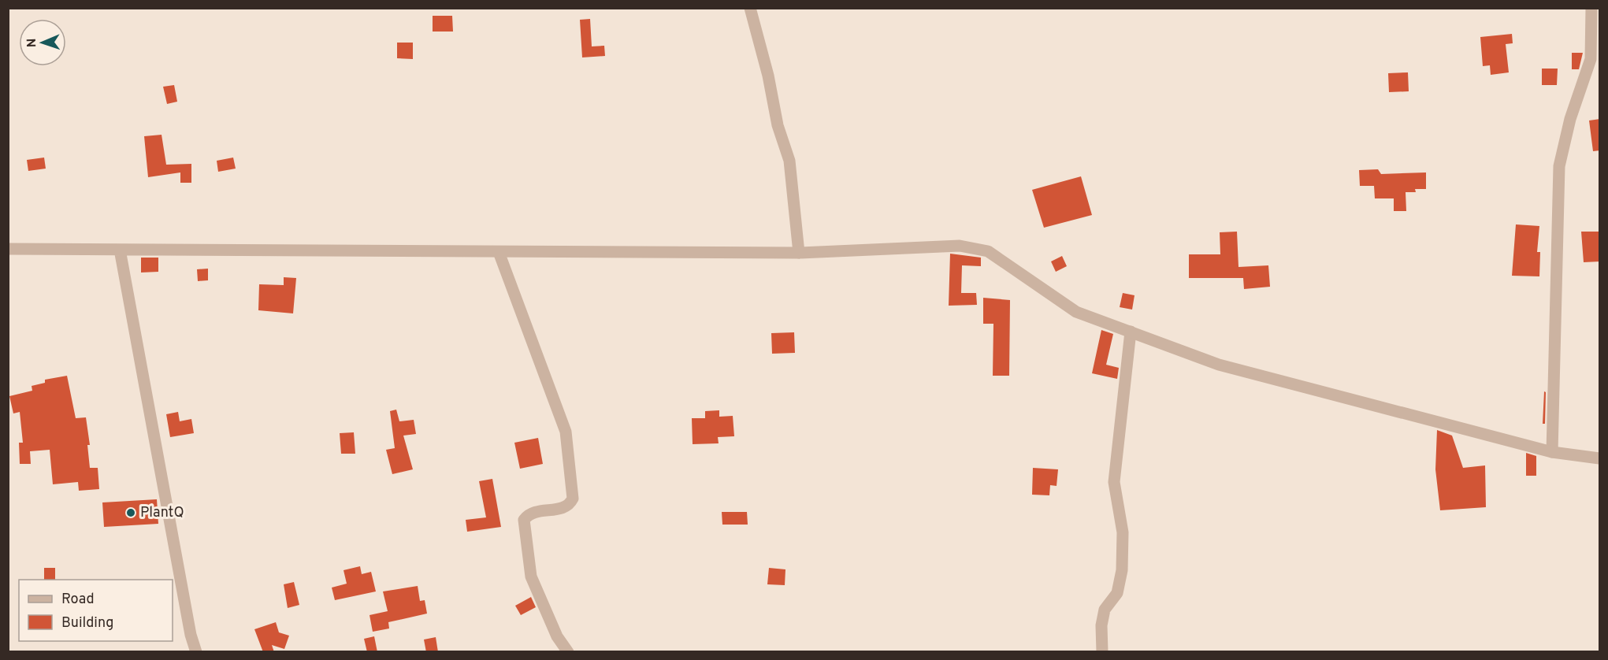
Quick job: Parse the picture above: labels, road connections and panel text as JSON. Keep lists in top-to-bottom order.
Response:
{
  "places": ["PlantQ"],
  "legend": ["Road", "Building"],
  "north": "left"
}
